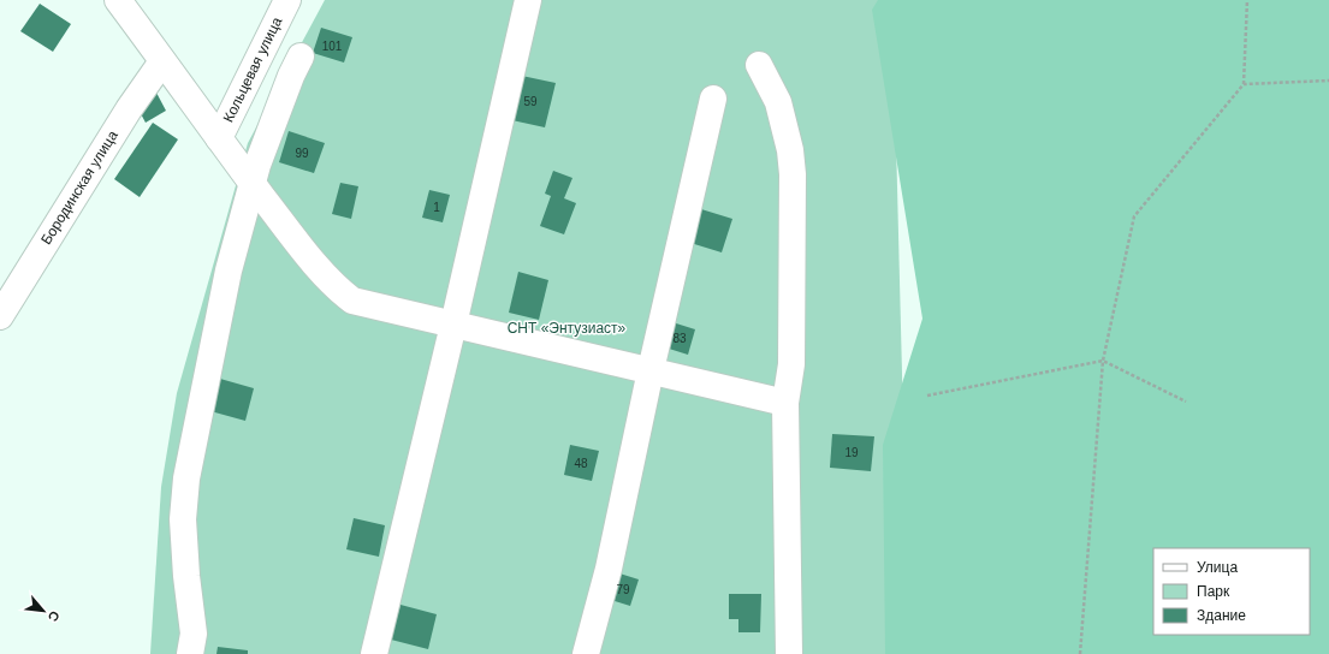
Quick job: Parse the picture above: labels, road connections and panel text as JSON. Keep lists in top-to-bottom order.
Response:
{
  "streets": {
    "street": ["Кольцевая улица", "Бородинская улица"]
  },
  "parks": ["СНТ «Энтузиаст»"],
  "house_numbers": [
    "101",
    "59",
    "99",
    "1",
    "83",
    "19",
    "48",
    "79"
  ],
  "legend": ["Улица", "Парк", "Здание"],
  "north": "bottom right"
}
